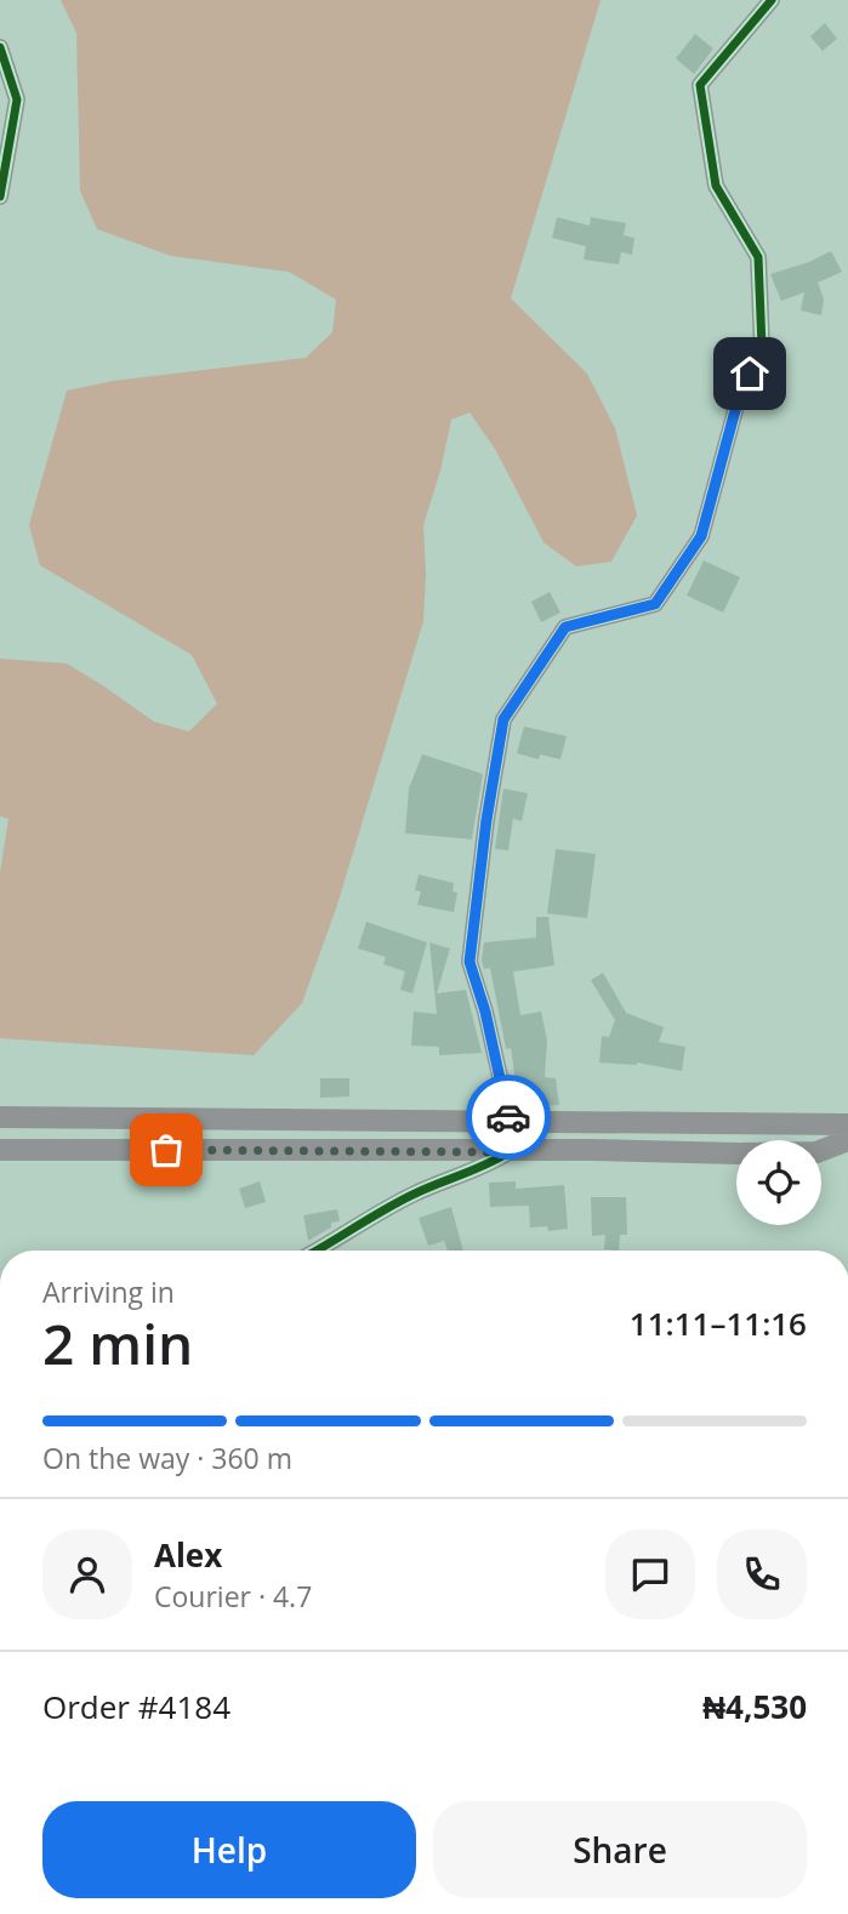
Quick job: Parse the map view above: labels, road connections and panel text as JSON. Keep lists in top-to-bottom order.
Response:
{
  "page": {
    "heading": ["2 min", "Arriving in", "11:11–11:16"],
    "panel": [
      "Alex",
      "Courier · 4.7",
      "Order #4184",
      "₦4,530"
    ],
    "bar": "On the way · 360 m",
    "buttons": ["Help", "Share"]
  }
}
